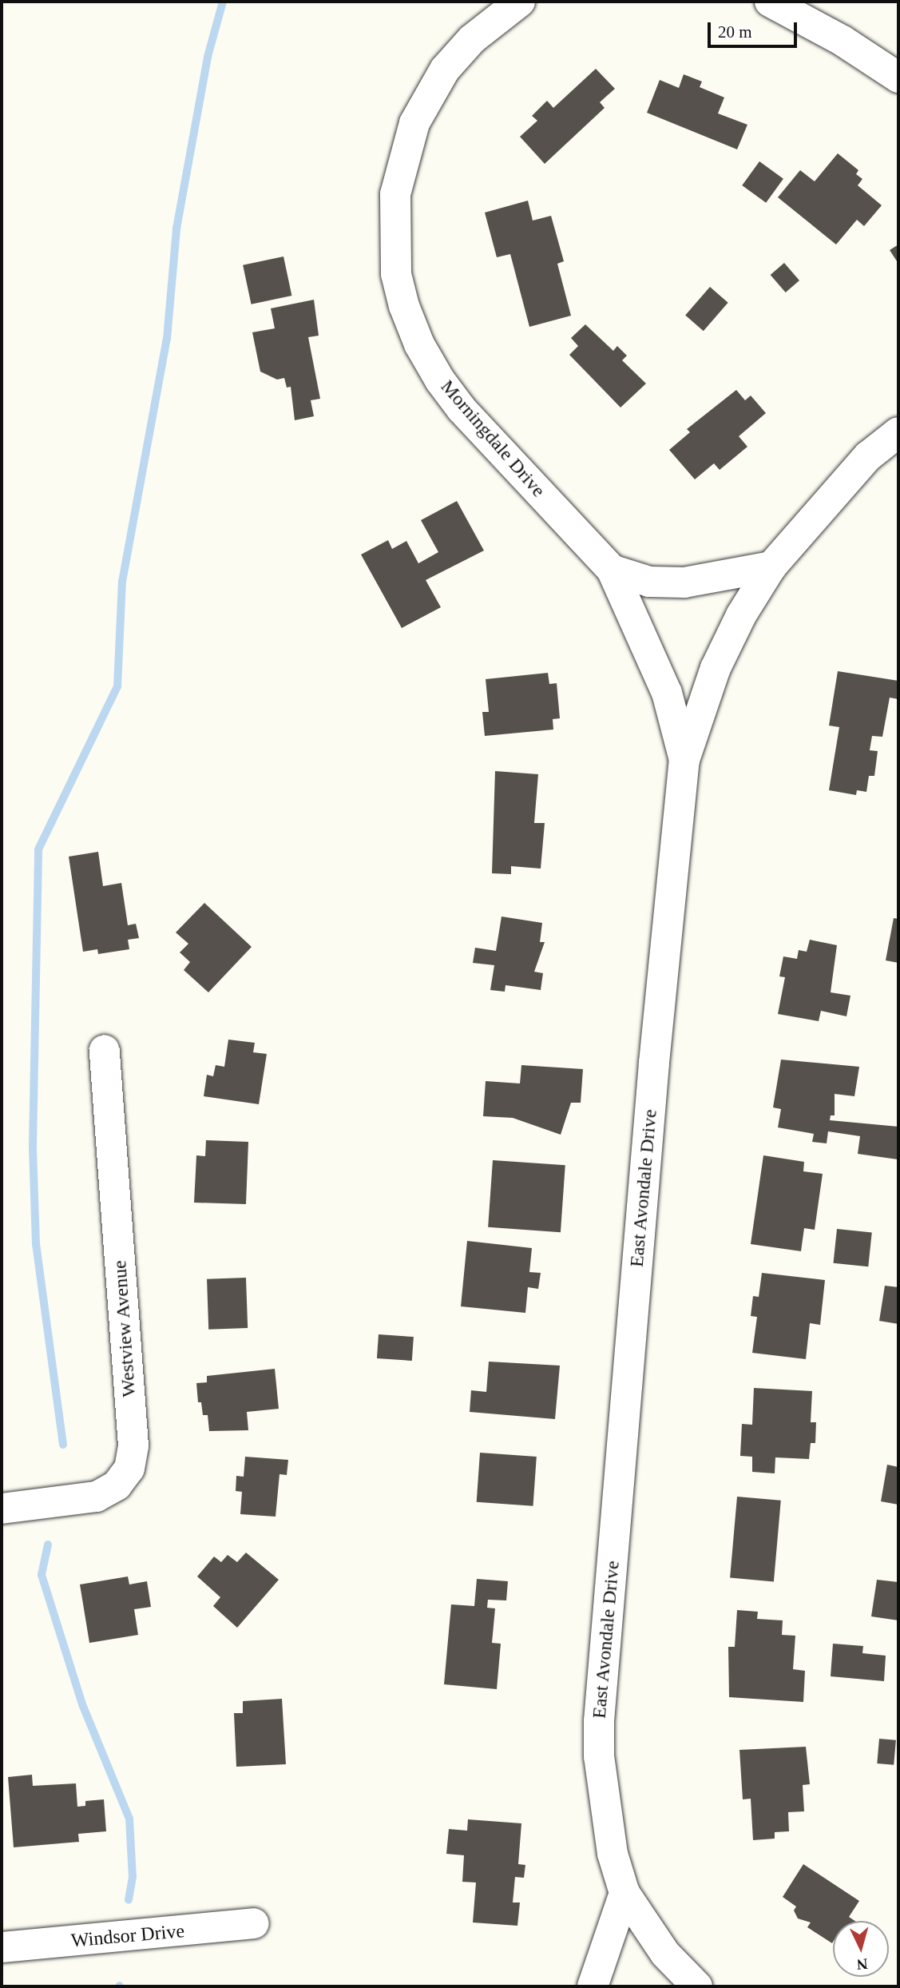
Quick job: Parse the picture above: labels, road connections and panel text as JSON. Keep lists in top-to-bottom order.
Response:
{
  "streets": {
    "street": [
      "Morningdale Drive",
      "East Avondale Drive",
      "Westview Avenue",
      "Windsor Drive"
    ]
  },
  "crossings": [
    ["Morningdale Drive", "East Avondale Drive"]
  ],
  "scale_bar": "20 m",
  "north": "bottom"
}
